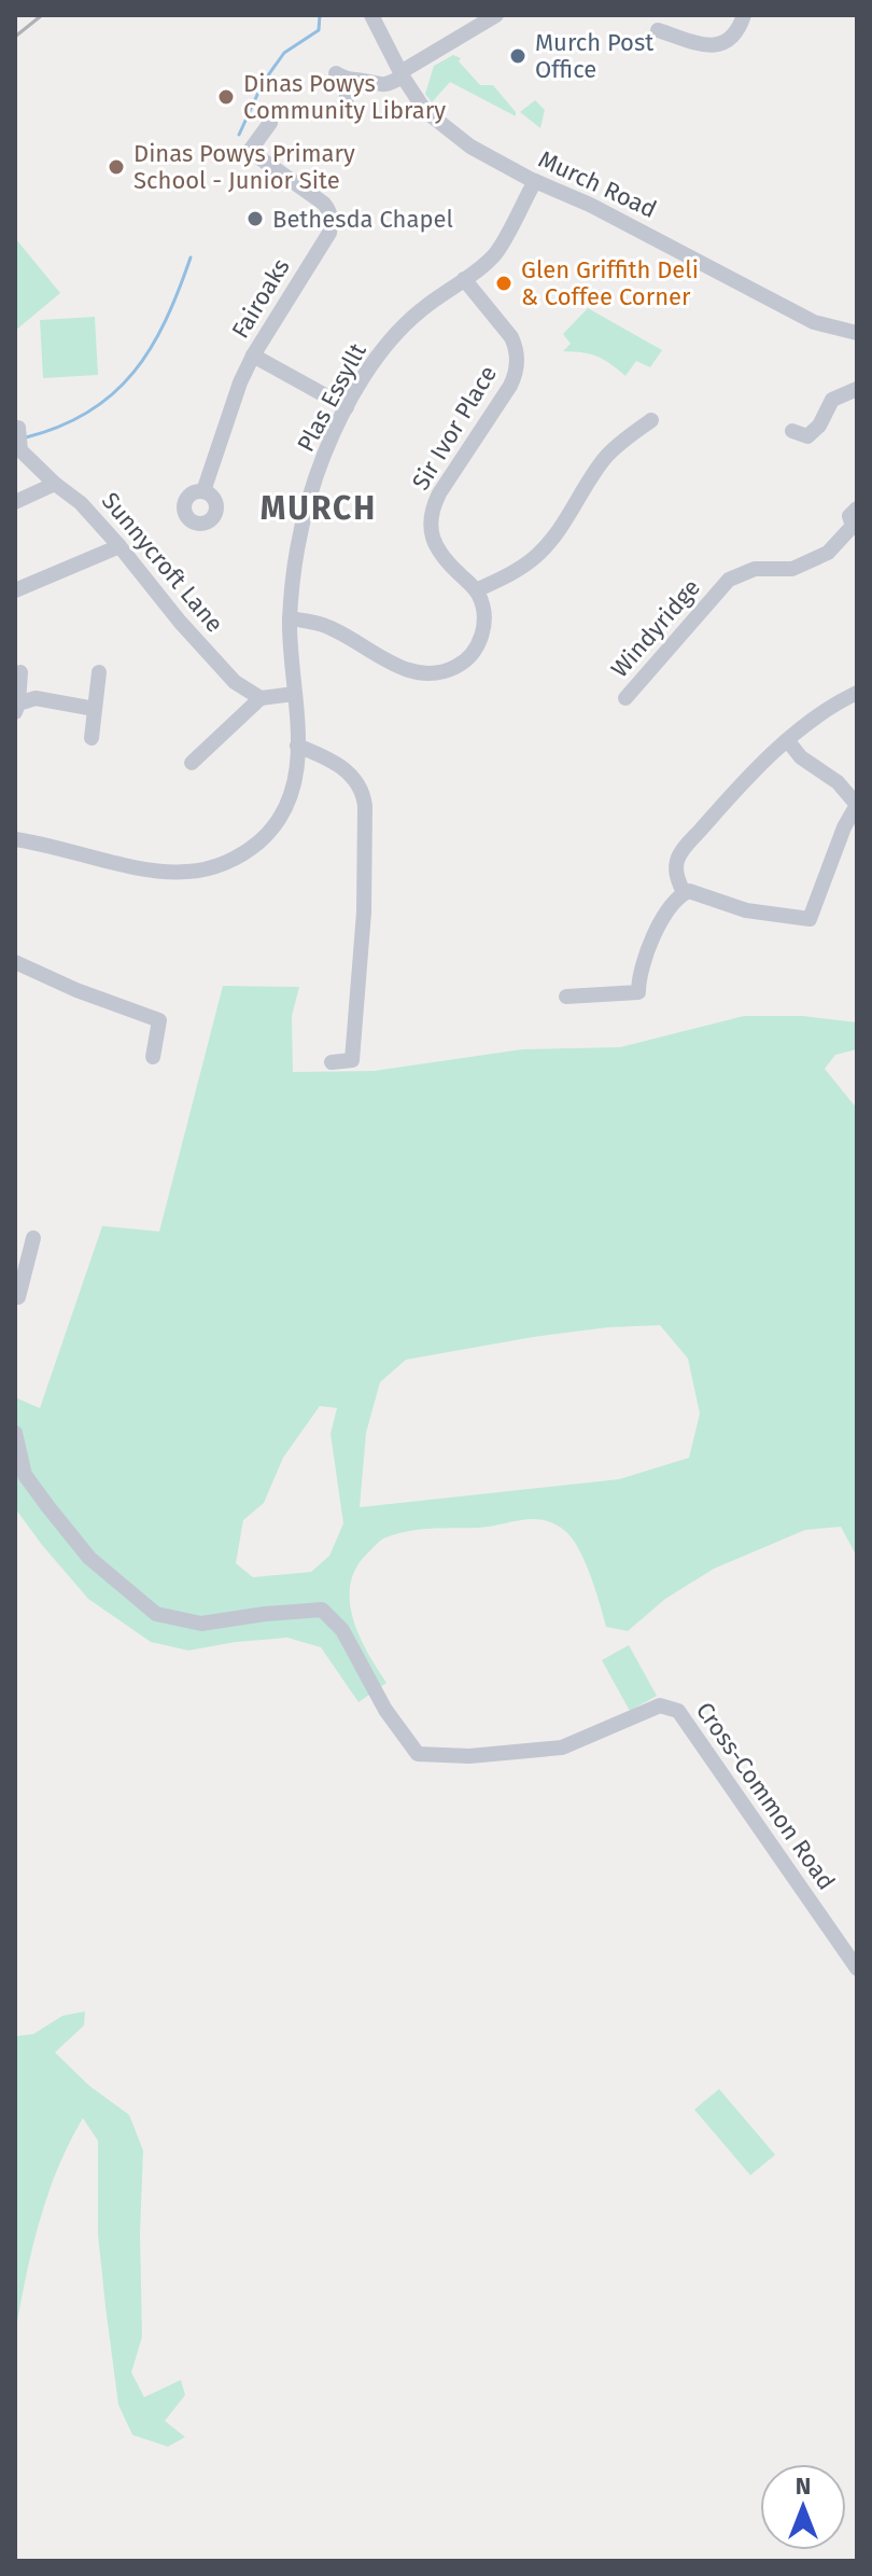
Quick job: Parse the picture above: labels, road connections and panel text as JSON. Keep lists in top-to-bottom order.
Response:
{
  "streets": {
    "street": [
      "Murch Road",
      "Fairoaks",
      "Plas Essyllt",
      "Sir Ivor Place",
      "Sunnycroft Lane",
      "Windyridge",
      "Cross-Common Road"
    ]
  },
  "crossings": [
    ["Murch Road", "Plas Essyllt"],
    ["Plas Essyllt", "Sir Ivor Place"]
  ],
  "districts": ["MURCH"],
  "places": [
    "Murch Post Office",
    "Dinas Powys Community Library",
    "Dinas Powys Primary School - Junior Site",
    "Bethesda Chapel",
    "Glen Griffith Deli & Coffee Corner"
  ],
  "north": "top"
}
